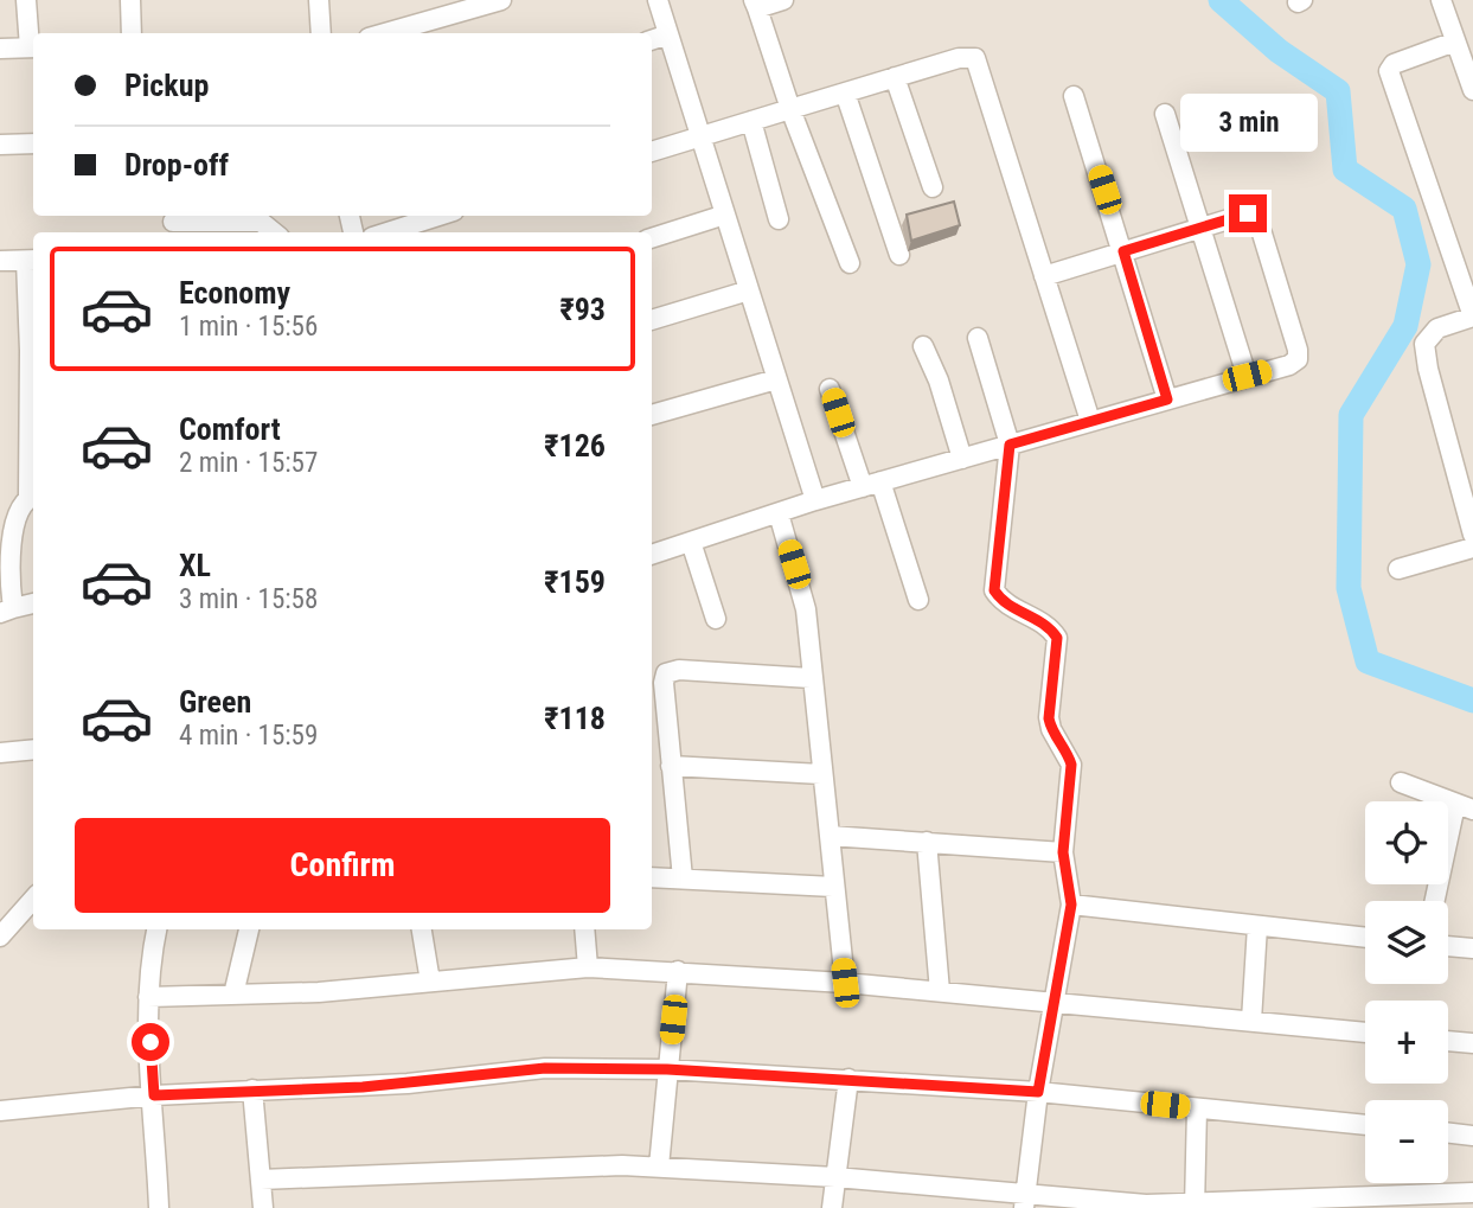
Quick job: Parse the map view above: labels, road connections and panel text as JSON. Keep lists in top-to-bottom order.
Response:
{
  "page": {
    "banner": ["Pickup", "Drop-off"],
    "bubble": "3 min",
    "list": [
      {
        "name": "Economy",
        "note": "1 min · 15:56",
        "value": "₹93"
      },
      {
        "name": "Comfort",
        "note": "2 min · 15:57",
        "value": "₹126"
      },
      {
        "name": "XL",
        "note": "3 min · 15:58",
        "value": "₹159"
      },
      {
        "name": "Green",
        "note": "4 min · 15:59",
        "value": "₹118"
      }
    ],
    "map_buttons": ["+", "−"],
    "buttons": "Confirm"
  }
}
